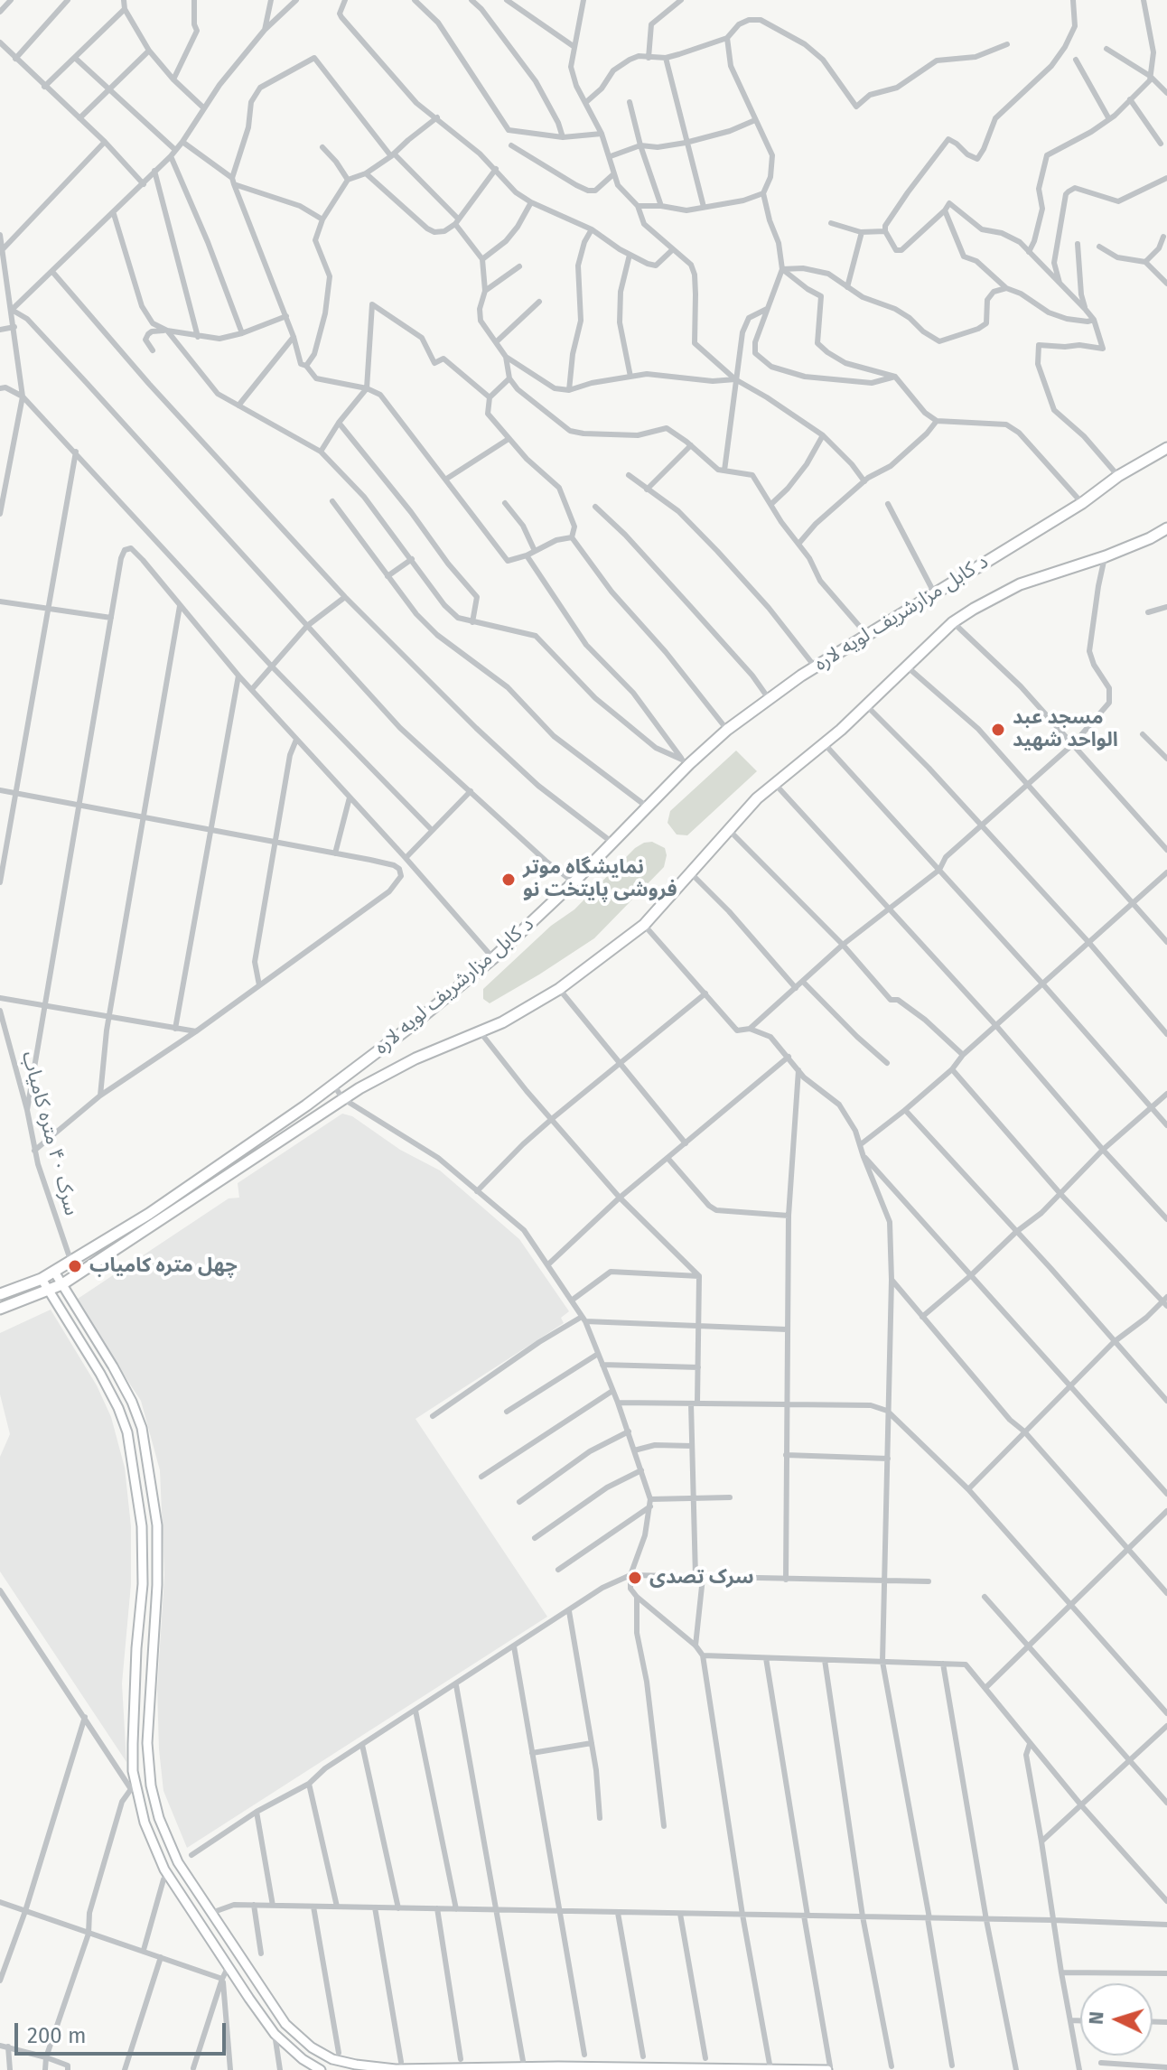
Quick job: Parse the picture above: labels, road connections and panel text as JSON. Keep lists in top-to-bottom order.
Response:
{
  "streets": {
    "highway": ["د کابل مزارشریف لویه لاره"],
    "street": ["سرک ۴۰ متره کامیاب"]
  },
  "crossings": [
    ["د کابل مزارشریف لویه لاره", "سرک ۴۰ متره کامیاب"]
  ],
  "places": [
    "مسجد عبد الواحد شهید",
    "نمایشگاه موتر فروشی پایتخت نو",
    "چهل متره کامیاب",
    "سرک تصدی"
  ],
  "scale_bar": "200 m",
  "north": "left"
}
